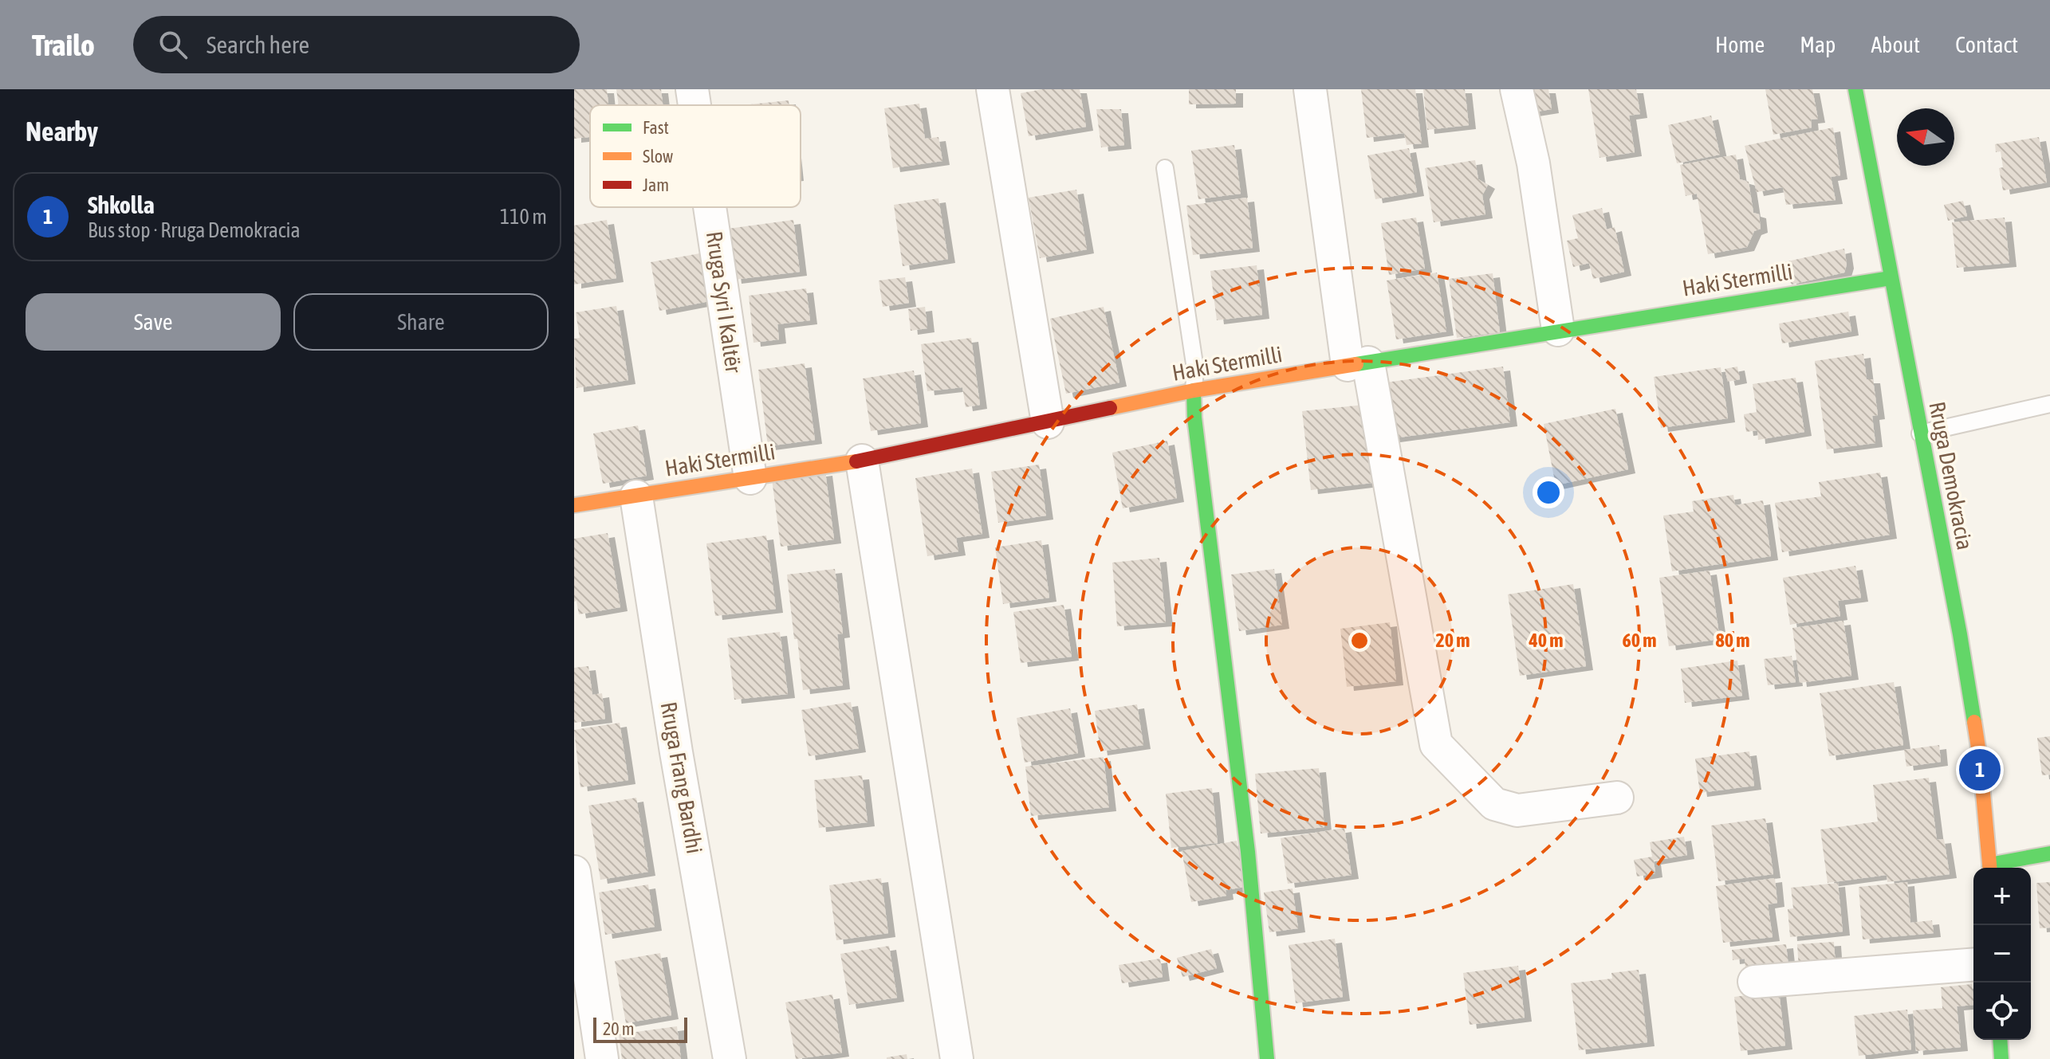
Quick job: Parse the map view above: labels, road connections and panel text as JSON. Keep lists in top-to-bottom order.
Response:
{
  "streets": {
    "street": [
      "Haki Stermilli",
      "Rruga Syri I Kaltër",
      "Rruga Demokracia",
      "Rruga Frang Bardhi"
    ]
  },
  "crossings": [
    ["Haki Stermilli", "Rruga Syri I Kaltër"],
    ["Haki Stermilli", "Rruga Demokracia"],
    ["Haki Stermilli", "Rruga Frang Bardhi"]
  ],
  "legend": ["Fast", "Slow", "Jam"],
  "scale_bar": "20 m",
  "north": "left",
  "page": {
    "header": "Trailo",
    "search": "Search here",
    "nav": [
      "Home",
      "Map",
      "About",
      "Contact"
    ],
    "heading": "Nearby",
    "list": [
      {
        "mark": "1",
        "name": "Shkolla",
        "note": "Bus stop · Rruga Demokracia",
        "value": "110 m"
      }
    ],
    "buttons": ["Save", "Share"],
    "pins": "1",
    "map_buttons": ["+", "−"],
    "scale": "20 m"
  },
  "rings": [
    "20 m",
    "40 m",
    "60 m",
    "80 m"
  ]
}
